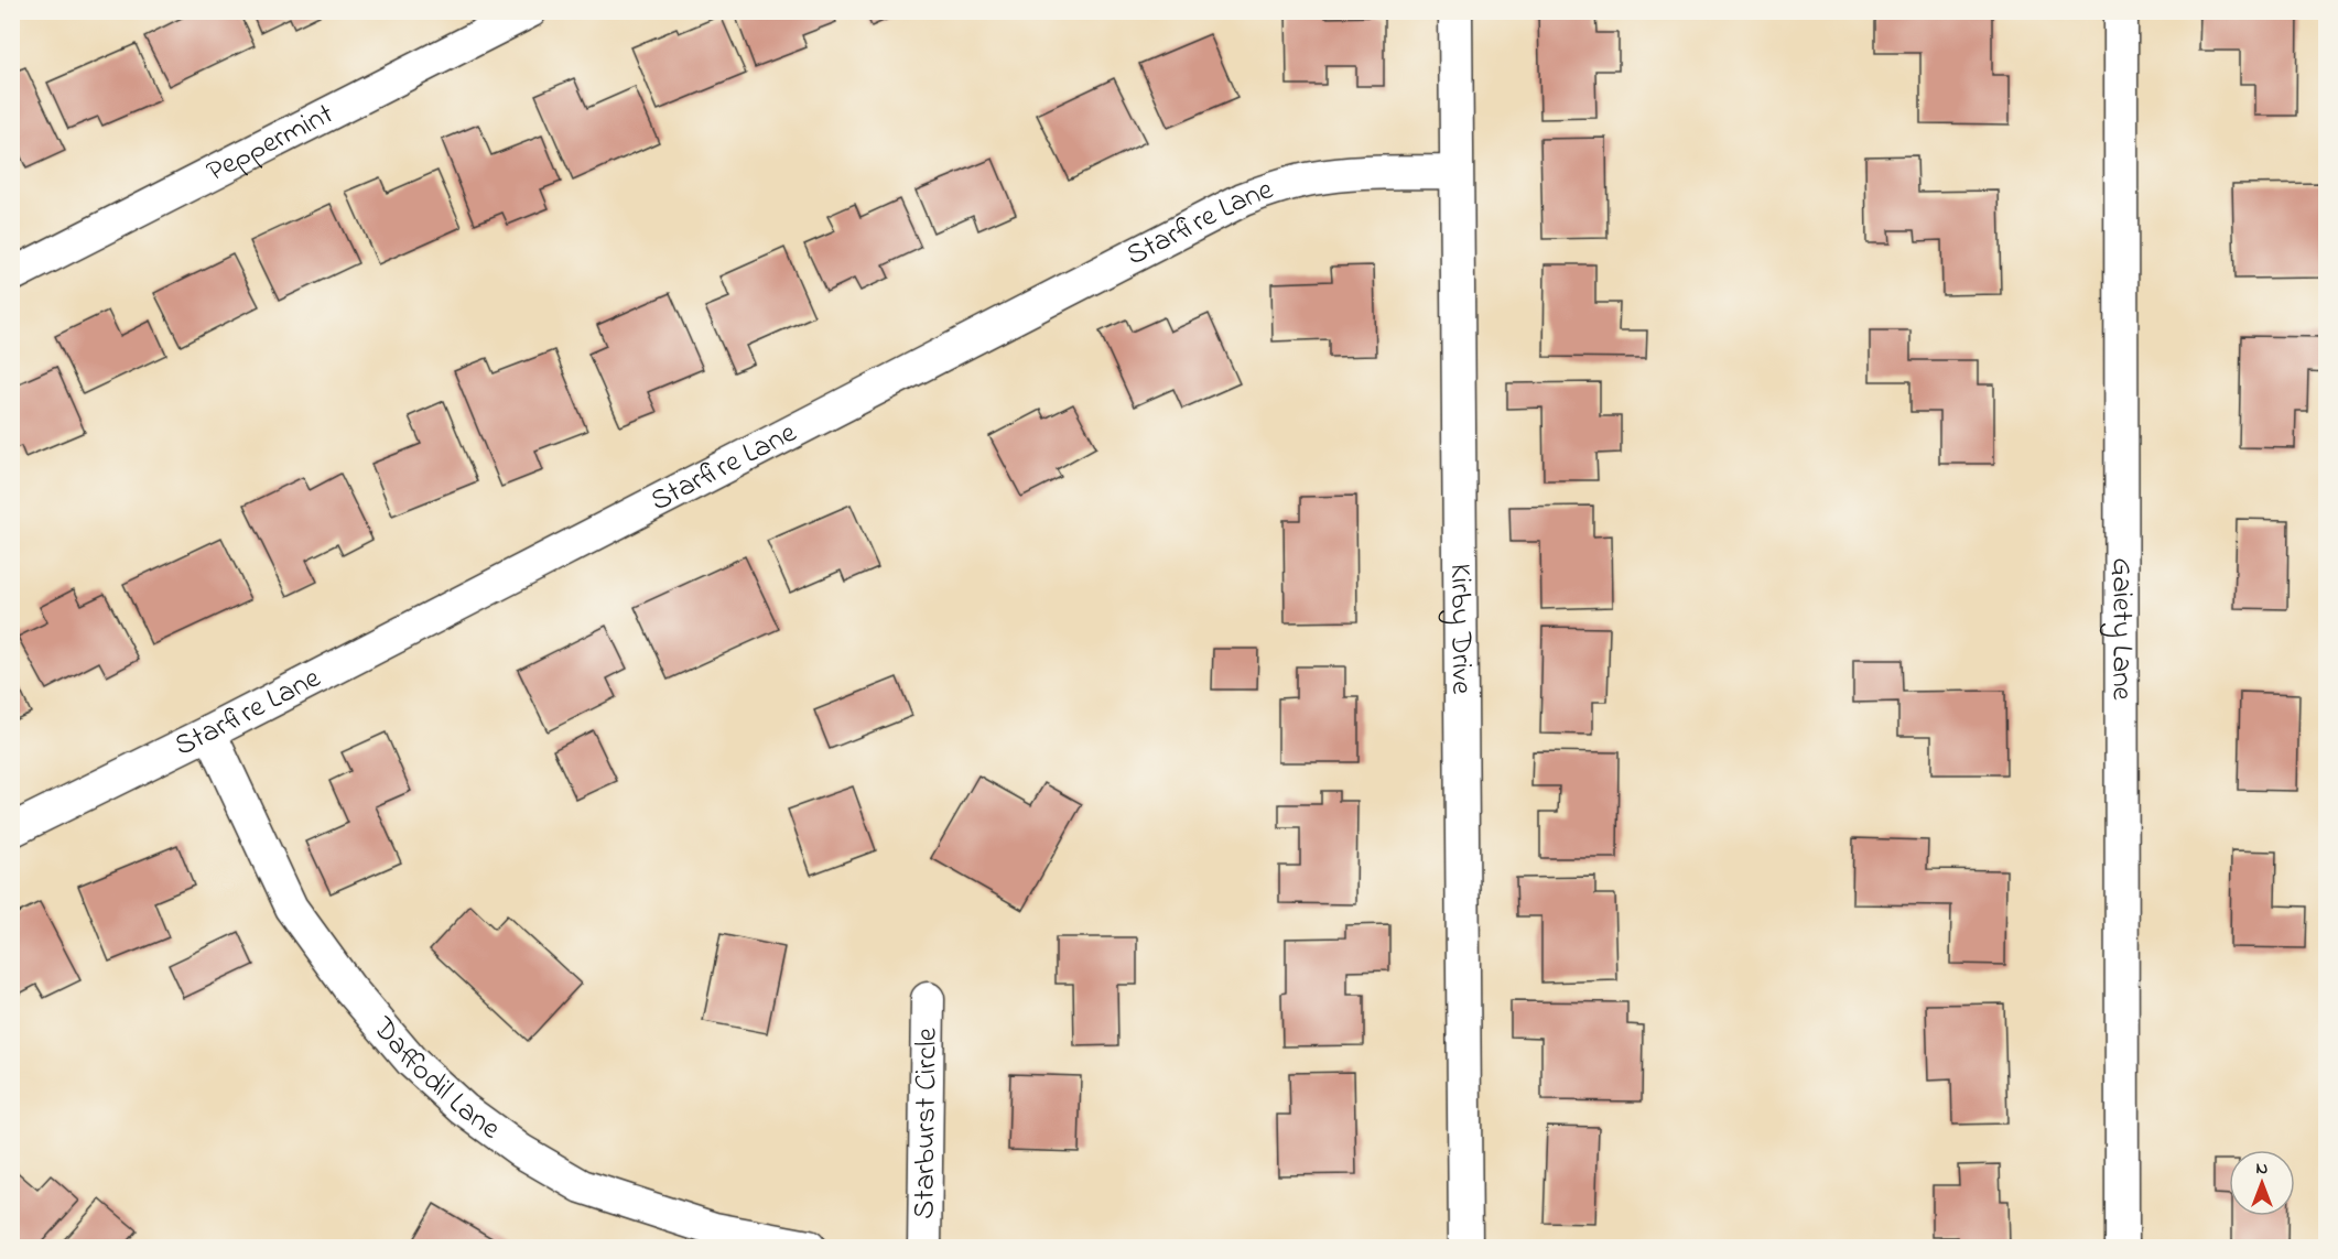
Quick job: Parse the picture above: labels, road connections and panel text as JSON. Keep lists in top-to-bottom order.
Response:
{
  "streets": {
    "street": [
      "Peppermint",
      "Starfire Lane",
      "Kirby Drive",
      "Gaiety Lane",
      "Daffodil Lane",
      "Starburst Circle"
    ]
  },
  "crossings": [
    ["Starfire Lane", "Kirby Drive"],
    ["Starfire Lane", "Daffodil Lane"]
  ],
  "north": "top"
}
